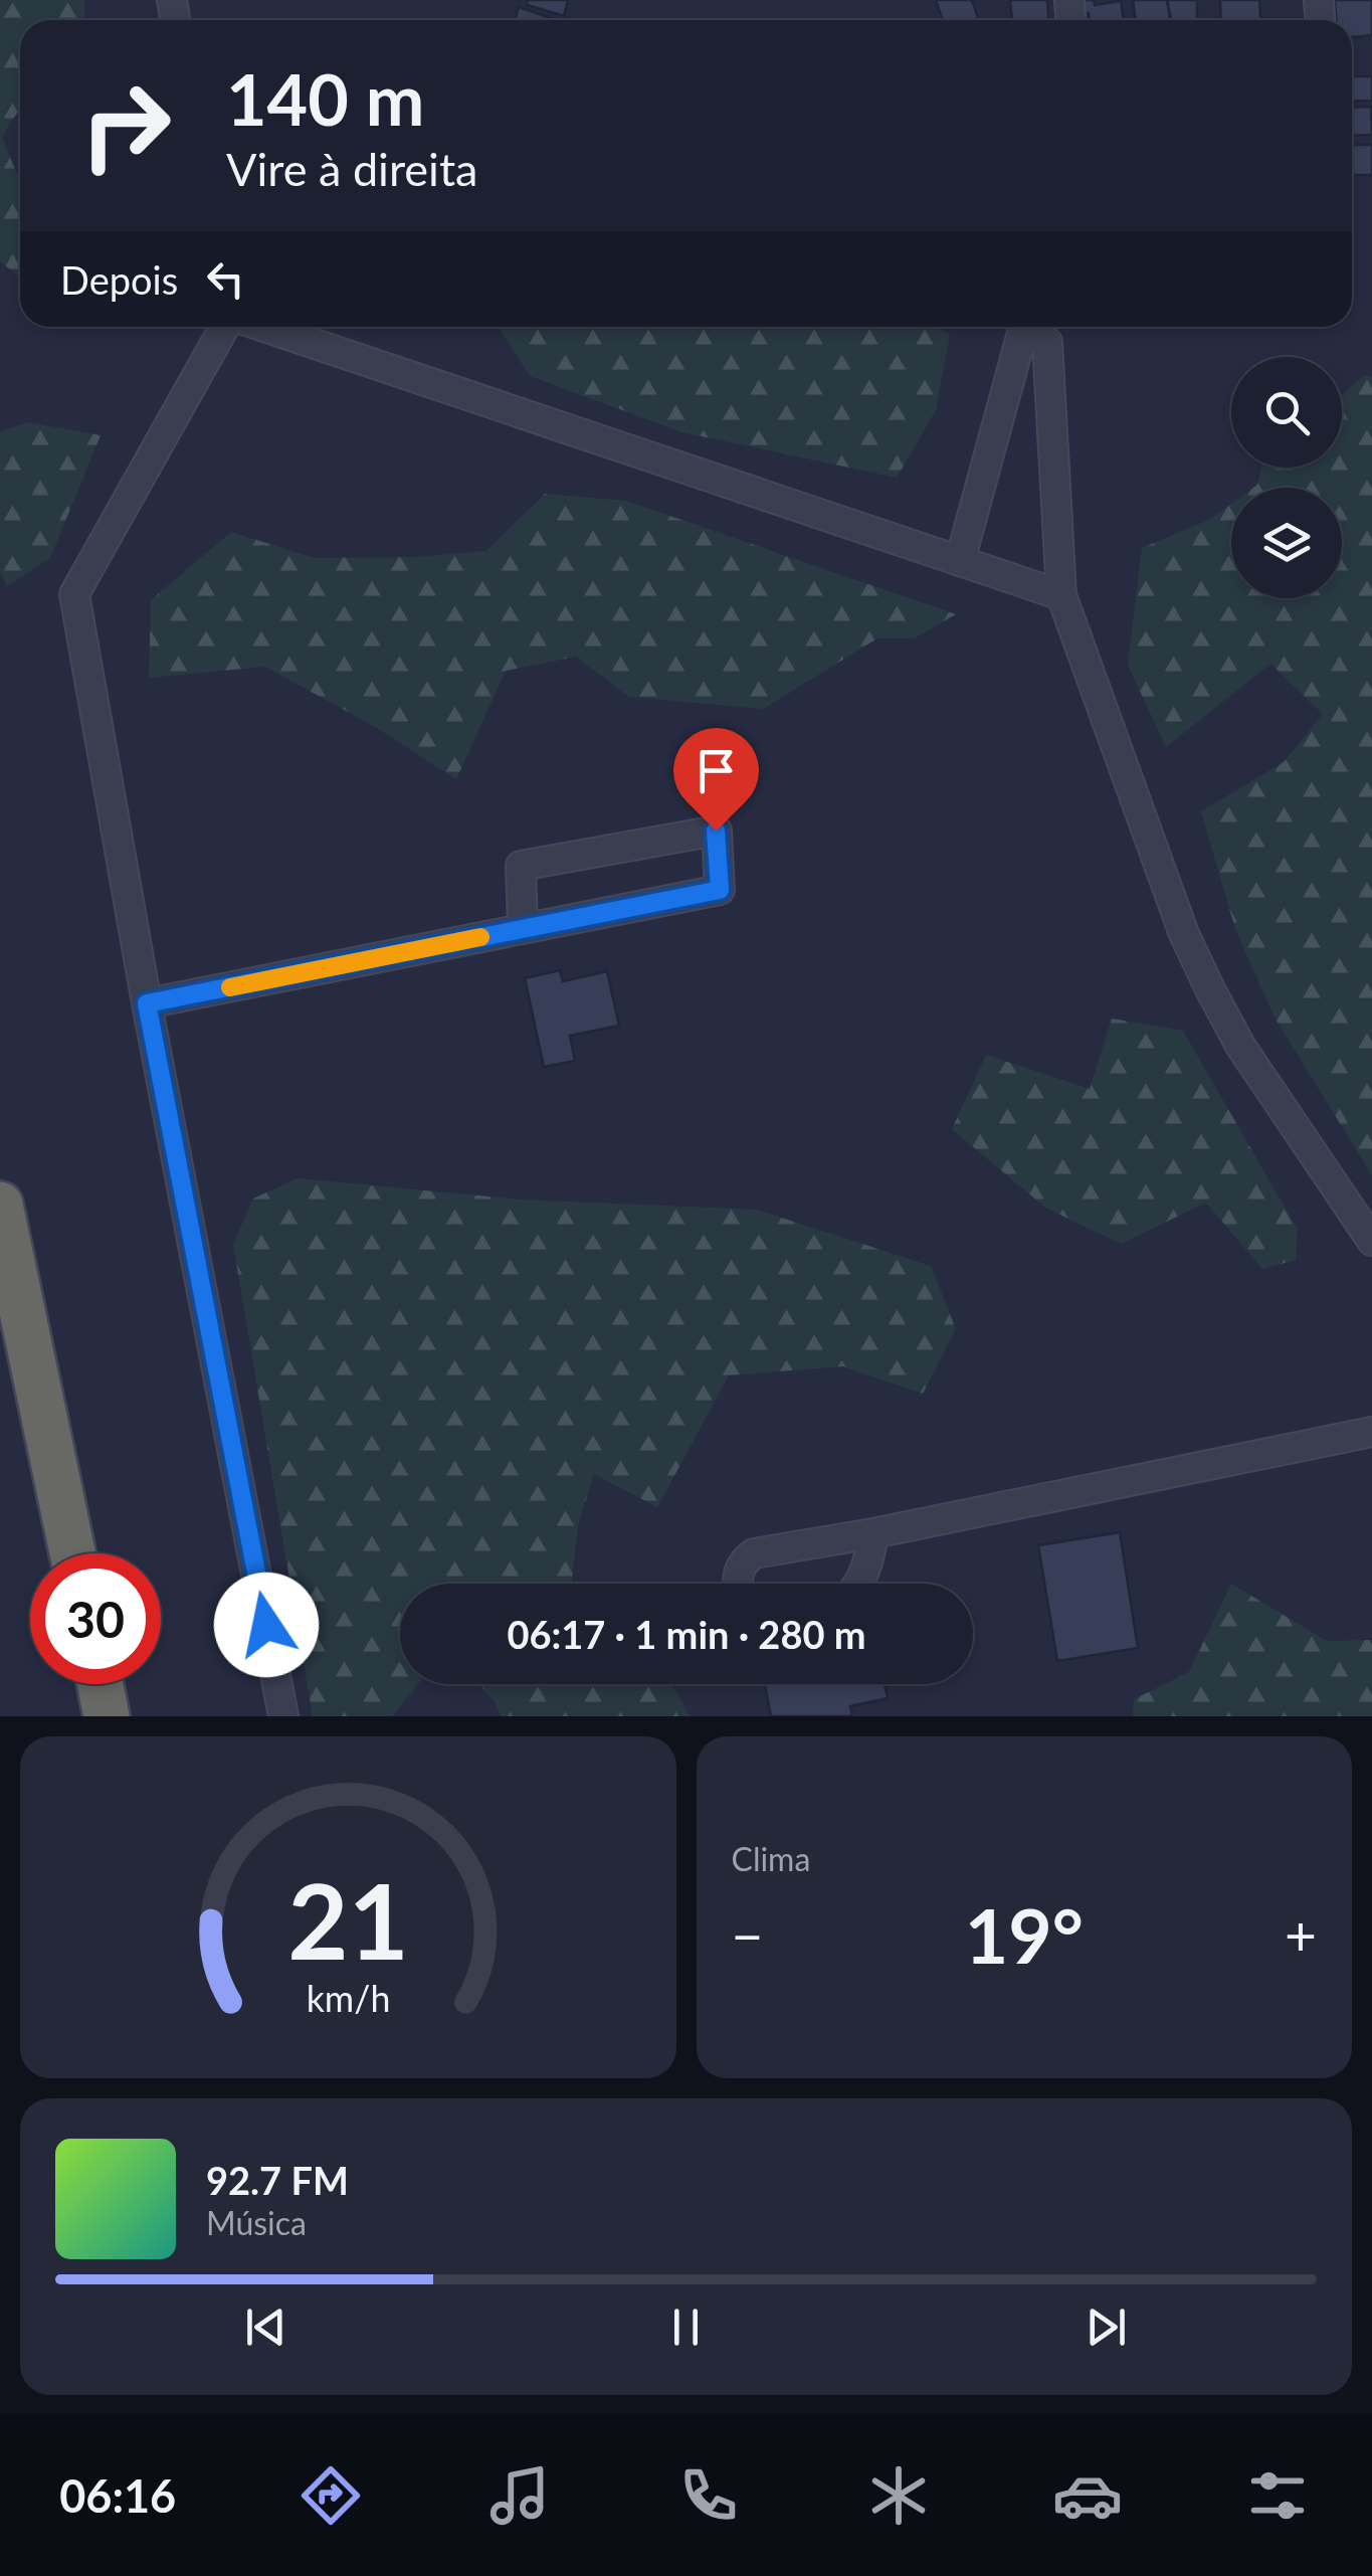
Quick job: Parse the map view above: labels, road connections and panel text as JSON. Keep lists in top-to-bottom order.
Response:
{
  "page": {
    "turn": ["140 m", "Vire à direita"],
    "then": "Depois",
    "limit": "30",
    "trip": "06:17 · 1 min · 280 m",
    "tile": "Clima",
    "heat": ["−", "19°", "+"],
    "song": ["92.7 FM", "Música"],
    "tabs": "06:16",
    "gauge": ["21", "km/h"]
  }
}
